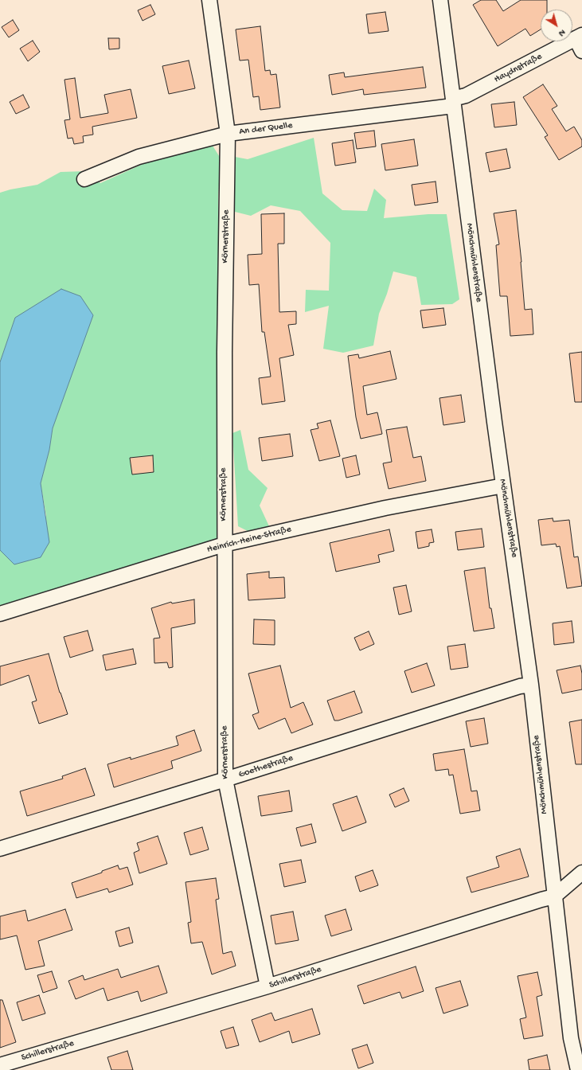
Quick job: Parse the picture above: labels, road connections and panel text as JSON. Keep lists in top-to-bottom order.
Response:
{
  "streets": {
    "street": [
      "Haydnstraße",
      "An der Quelle",
      "Körnerstraße",
      "Mönchmühlenstraße",
      "Heinrich-Heine-Straße",
      "Goethestraße",
      "Schillerstraße"
    ]
  },
  "crossings": [
    ["Haydnstraße", "An der Quelle"],
    ["Haydnstraße", "Mönchmühlenstraße"],
    ["An der Quelle", "Körnerstraße"],
    ["An der Quelle", "Mönchmühlenstraße"],
    ["Körnerstraße", "Heinrich-Heine-Straße"],
    ["Körnerstraße", "Goethestraße"],
    ["Körnerstraße", "Schillerstraße"],
    ["Mönchmühlenstraße", "Heinrich-Heine-Straße"],
    ["Mönchmühlenstraße", "Goethestraße"],
    ["Mönchmühlenstraße", "Schillerstraße"]
  ],
  "north": "bottom right"
}
